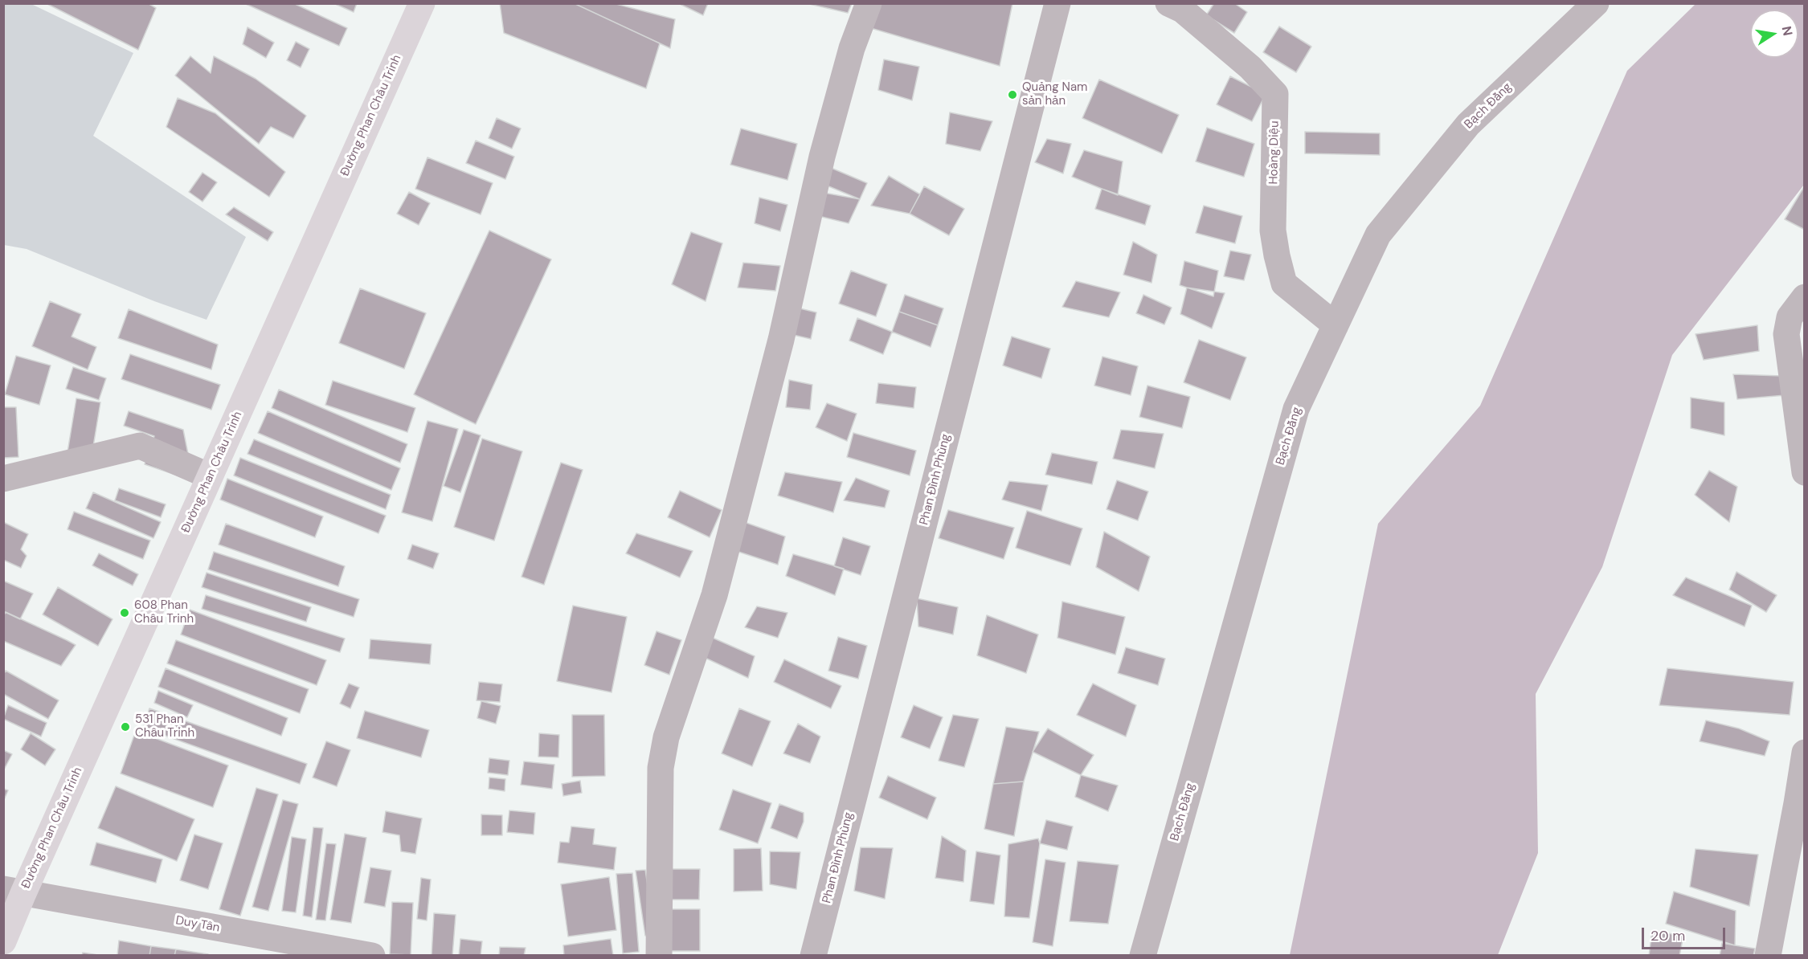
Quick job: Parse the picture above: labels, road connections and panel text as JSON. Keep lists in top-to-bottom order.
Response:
{
  "streets": {
    "main road": ["Đường Phan Châu Trinh"],
    "street": [
      "Bạch Đằng",
      "Hoàng Diệu",
      "Phan Đình Phùng",
      "Duy Tân"
    ]
  },
  "crossings": [
    ["Bạch Đằng", "Hoàng Diệu"],
    ["Đường Phan Châu Trinh", "Duy Tân"]
  ],
  "places": ["Quảng Nam sản hản", "608 Phan Châu Trinh", "531 Phan Châu Trinh"],
  "scale_bar": "20 m",
  "north": "right"
}
